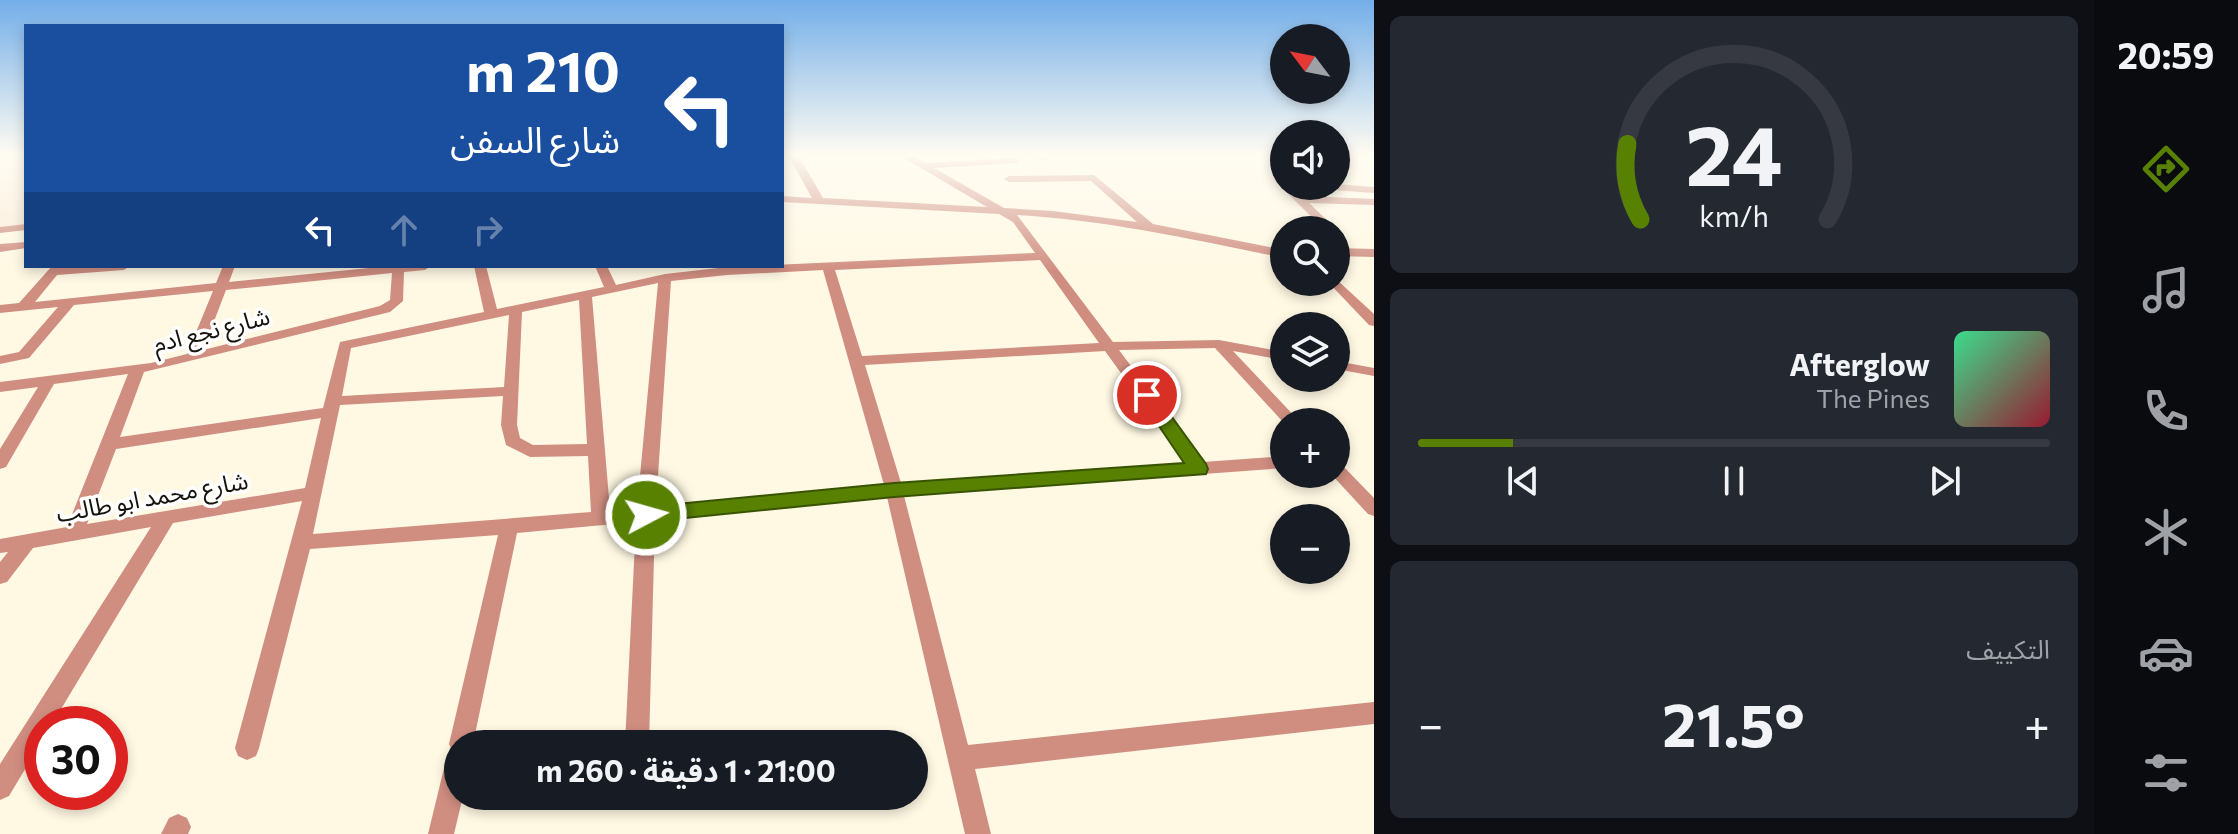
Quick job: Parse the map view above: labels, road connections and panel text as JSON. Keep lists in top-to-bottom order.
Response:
{
  "streets": {
    "street": ["شارع نجع ادم", "شارع محمد ابو طالب"]
  },
  "north": "top left",
  "page": {
    "tabs": "20:59",
    "map_buttons": ["+", "−"],
    "turn": ["210 m", "شارع السفن"],
    "song": ["Afterglow", "The Pines"],
    "tile": "التكييف",
    "heat": ["−", "21.5°", "+"],
    "limit": "30",
    "trip": "21:00 · 1 دقيقة · 260 m",
    "gauge": ["24", "km/h"]
  }
}
